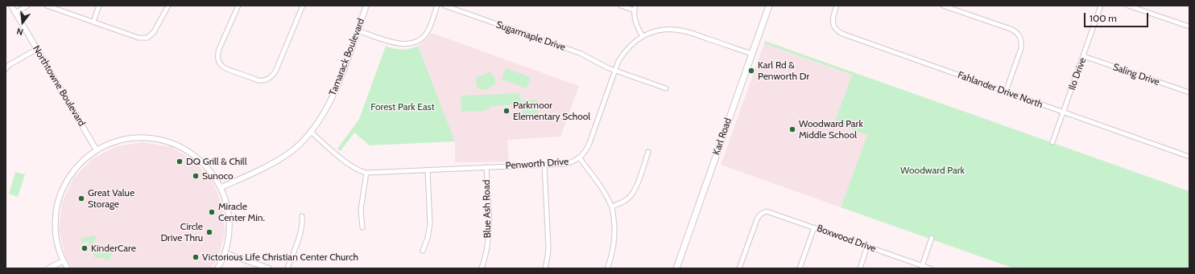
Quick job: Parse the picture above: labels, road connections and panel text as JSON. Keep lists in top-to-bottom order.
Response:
{
  "streets": {
    "main road": ["Karl Road"],
    "street": [
      "Sugarmaple Drive",
      "Tamarack Boulevard",
      "Ilo Drive",
      "Saling Drive",
      "Northtowne Boulevard",
      "Fahlander Drive North",
      "Penworth Drive",
      "Blue Ash Road",
      "Boxwood Drive"
    ]
  },
  "crossings": [
    ["Sugarmaple Drive", "Penworth Drive"],
    ["Tamarack Boulevard", "Penworth Drive"],
    ["Ilo Drive", "Saling Drive"],
    ["Ilo Drive", "Fahlander Drive North"],
    ["Karl Road", "Penworth Drive"],
    ["Penworth Drive", "Blue Ash Road"]
  ],
  "parks": ["Forest Park East", "Woodward Park"],
  "places": [
    "Karl Rd & Penworth Dr",
    "Parkmoor Elementary School",
    "Woodward Park Middle School",
    "DQ Grill & Chill",
    "Sunoco",
    "Great Value Storage",
    "Miracle Center Min.",
    "Circle Drive Thru",
    "KinderCare",
    "Victorious Life Christian Center Church"
  ],
  "scale_bar": "100 m",
  "north": "bottom"
}
